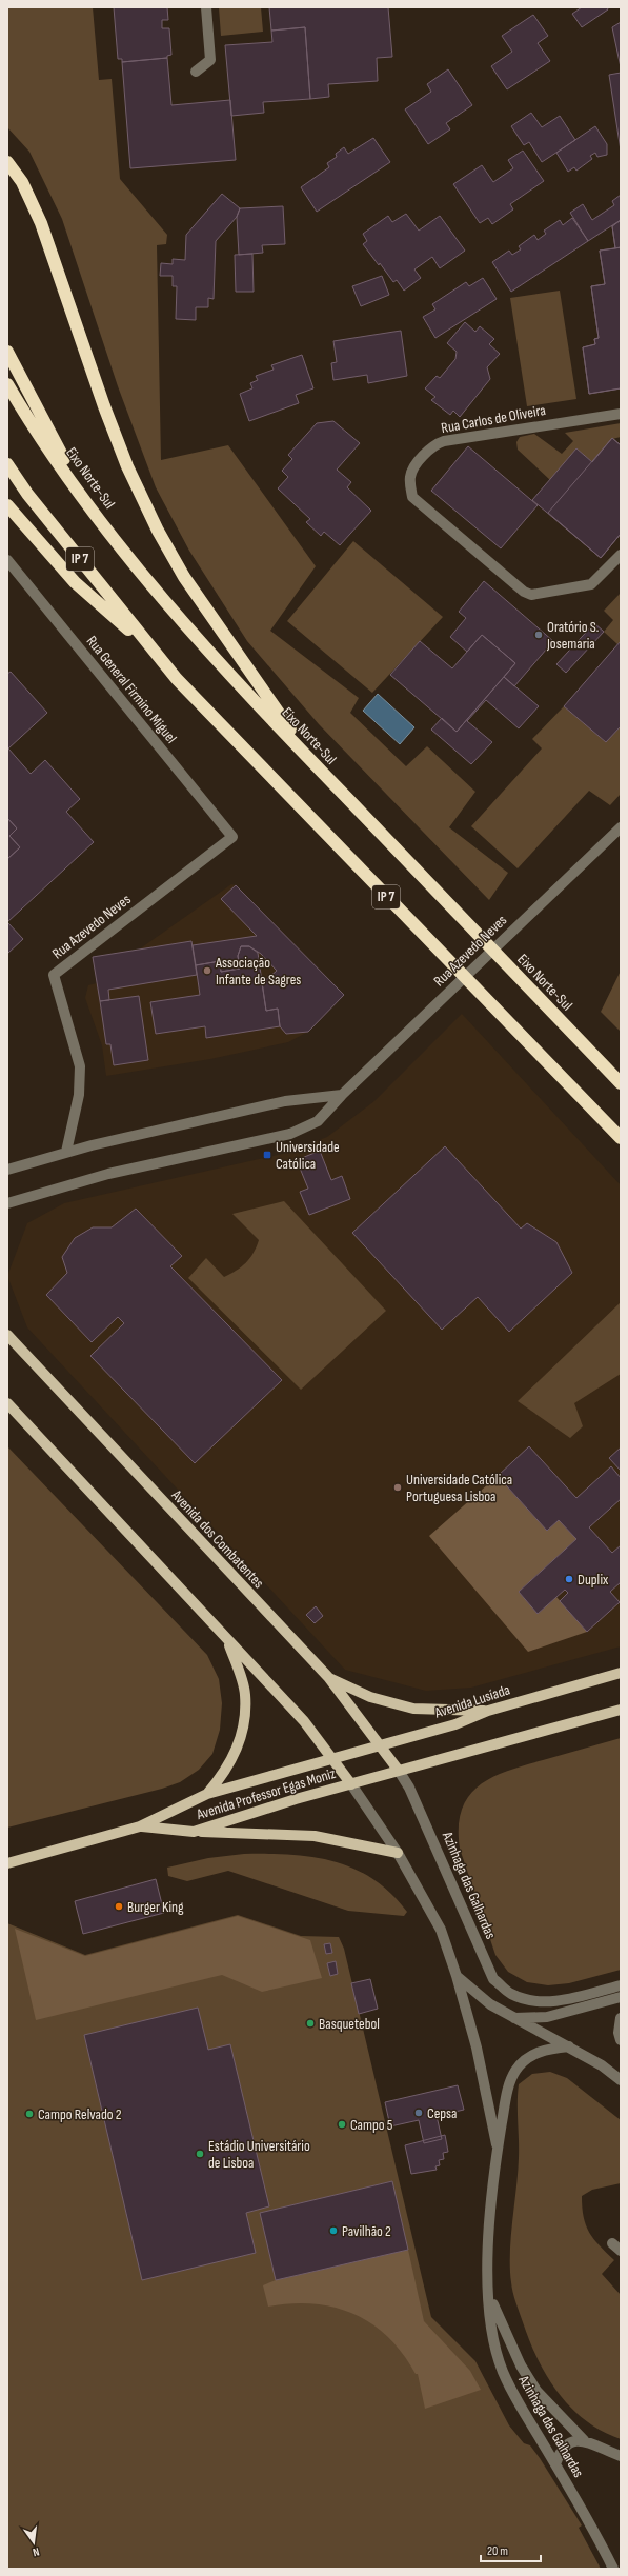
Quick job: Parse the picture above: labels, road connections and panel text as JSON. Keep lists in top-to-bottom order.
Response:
{
  "streets": {
    "highway": ["Eixo Norte-Sul", "IP 7"],
    "main road": ["Avenida dos Combatentes", "Avenida Lusíada", "Avenida Professor Egas Moniz"],
    "street": [
      "Rua Carlos de Oliveira",
      "Rua General Firmino Miguel",
      "Rua Azevedo Neves",
      "Azinhaga das Galhardas"
    ]
  },
  "crossings": [
    ["Rua General Firmino Miguel", "Rua Azevedo Neves"],
    ["Avenida dos Combatentes", "Avenida Lusíada"],
    ["Avenida dos Combatentes", "Azinhaga das Galhardas"],
    ["Avenida Lusíada", "Avenida Professor Egas Moniz"],
    ["Avenida Professor Egas Moniz", "Azinhaga das Galhardas"]
  ],
  "places": {
    "other": [
      "Oratório S. Josemaria",
      "Associação Infante de Sagres",
      "Universidade Católica Portuguesa Lisboa",
      "Duplix",
      "Burger King",
      "Basquetebol",
      "Cepsa",
      "Campo Relvado 2",
      "Campo 5",
      "Estádio Universitário de Lisboa",
      "Pavilhão 2"
    ],
    "transit": ["Universidade Católica"]
  },
  "scale_bar": "20 m",
  "north": "bottom"
}
